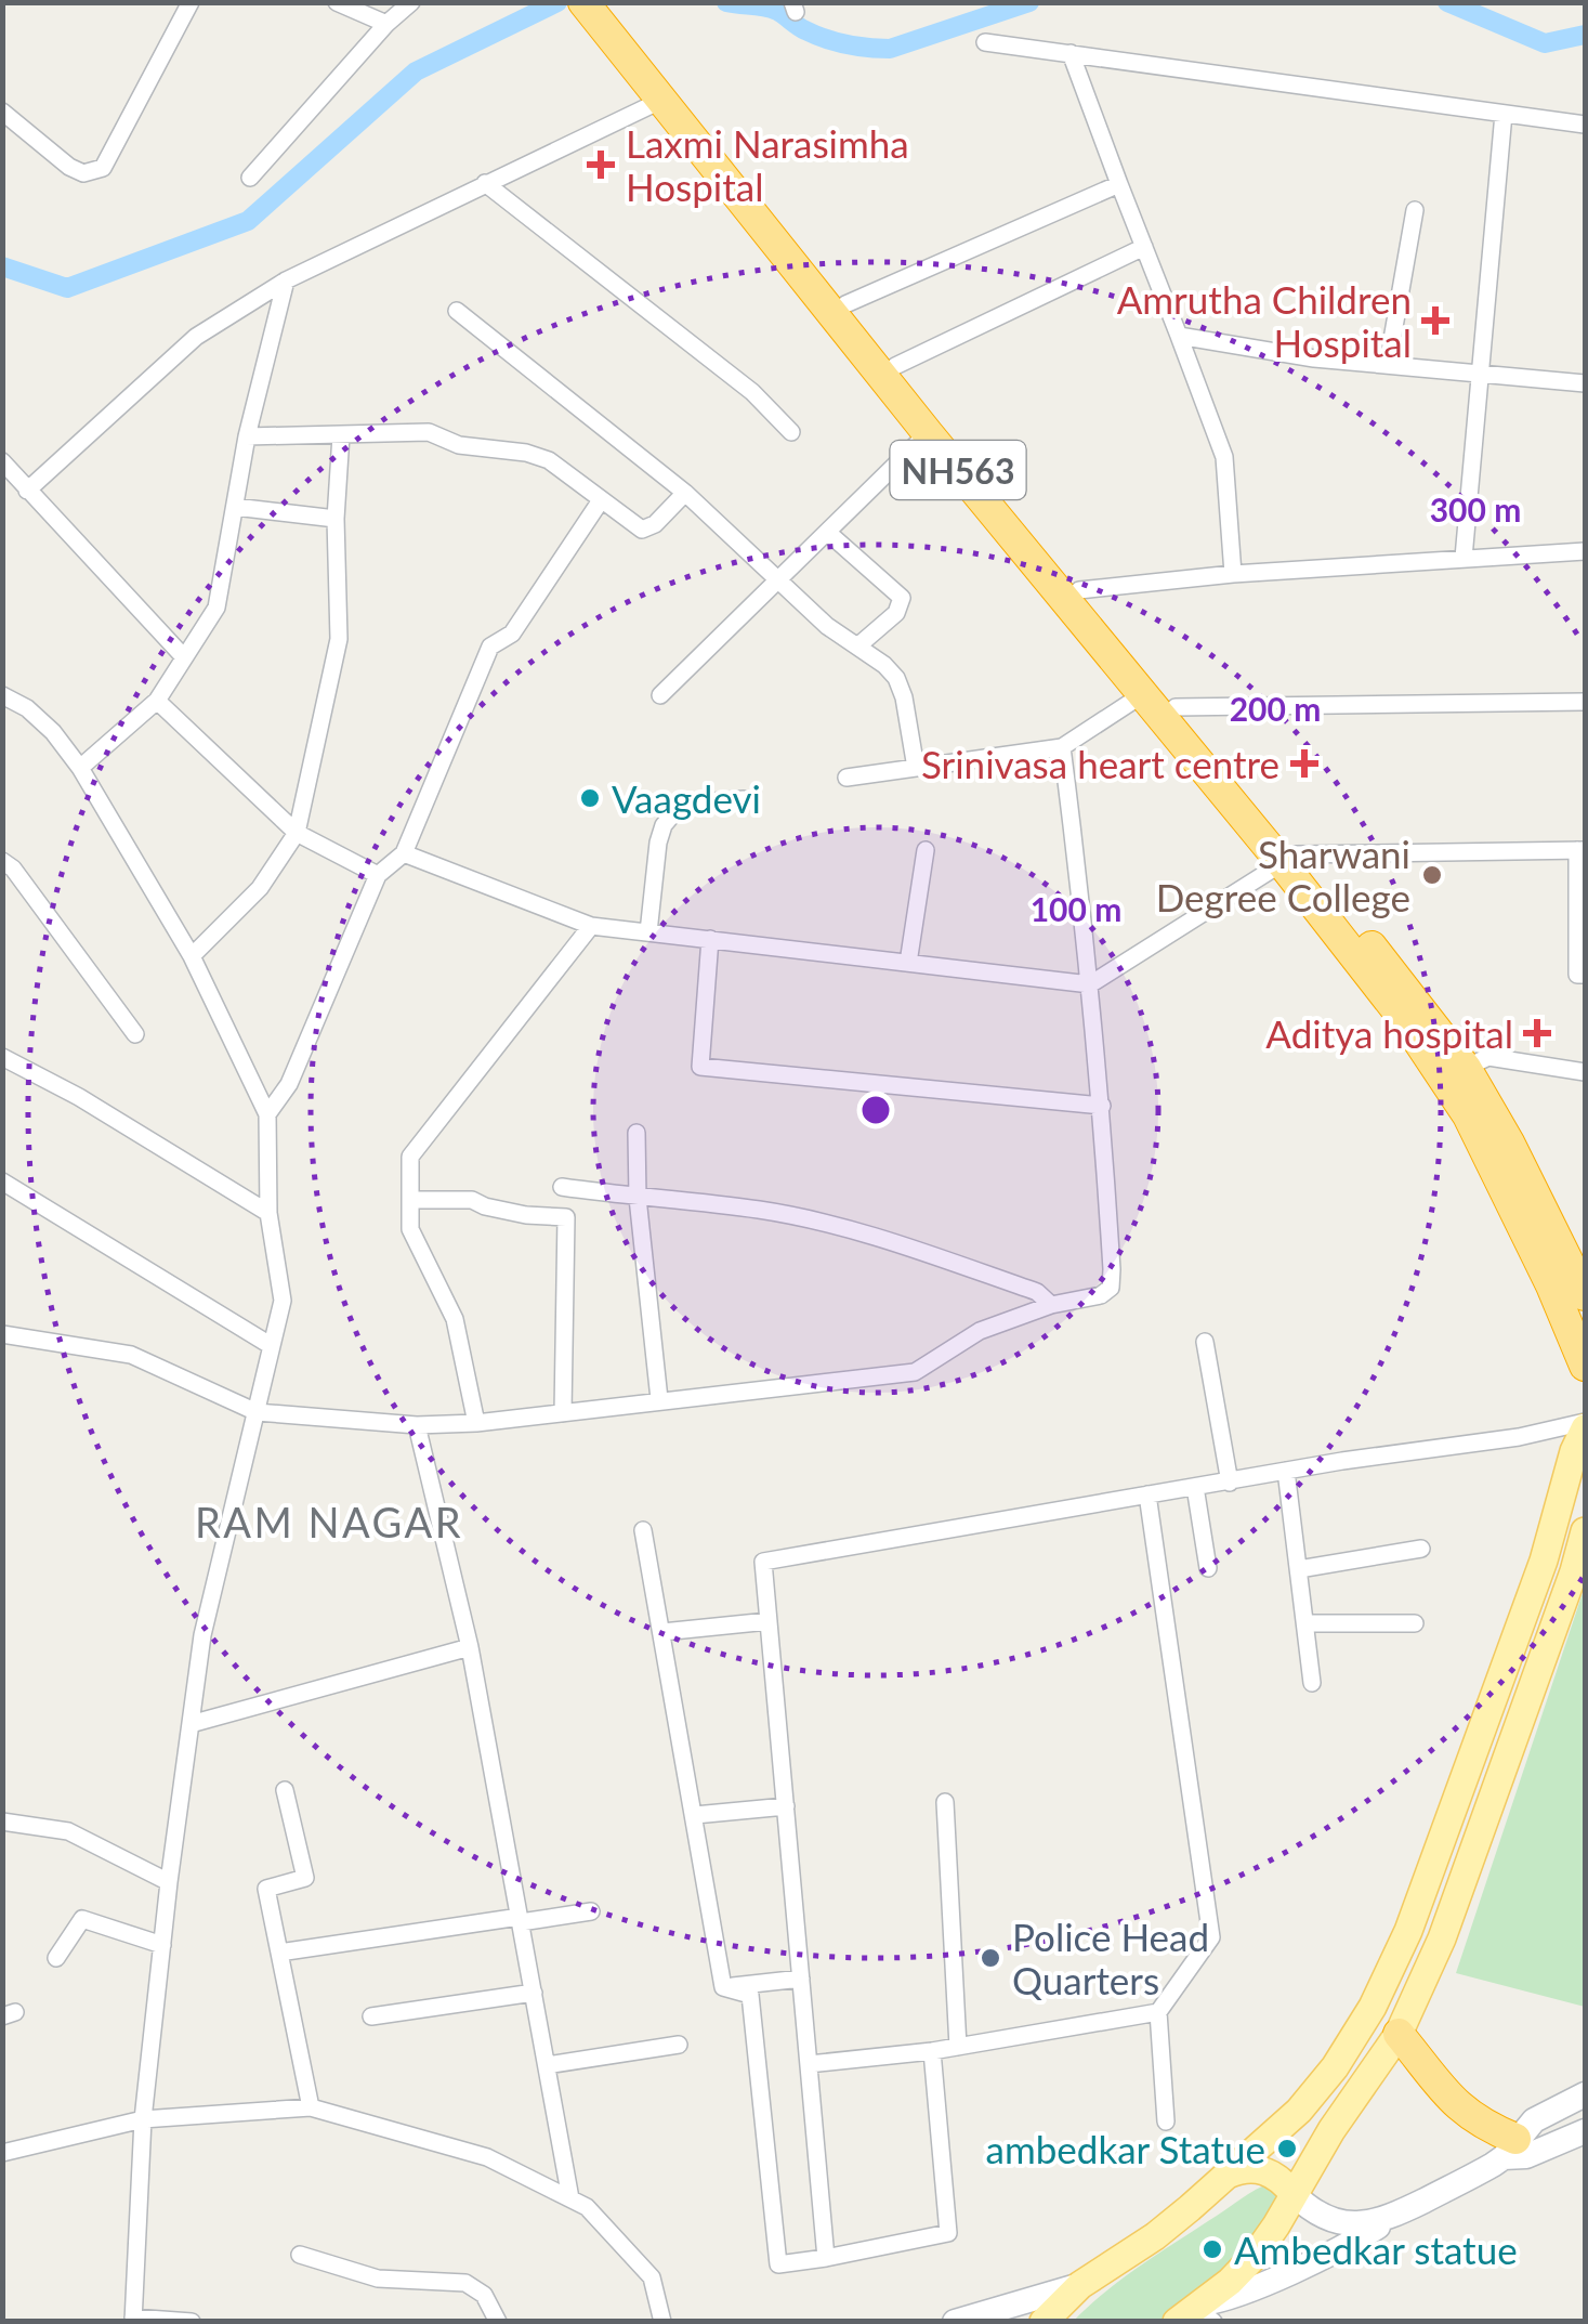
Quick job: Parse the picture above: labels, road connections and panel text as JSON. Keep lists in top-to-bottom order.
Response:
{
  "streets": {
    "highway": ["NH563"]
  },
  "districts": ["RAM NAGAR"],
  "places": {
    "health": [
      "Laxmi Narasimha Hospital",
      "Amrutha Children Hospital",
      "Srinivasa heart centre",
      "Aditya hospital"
    ],
    "other": [
      "Vaagdevi",
      "Sharwani Degree College",
      "Police Head Quarters",
      "ambedkar Statue",
      "Ambedkar statue"
    ]
  },
  "rings": ["300 m", "200 m", "100 m"]
}
